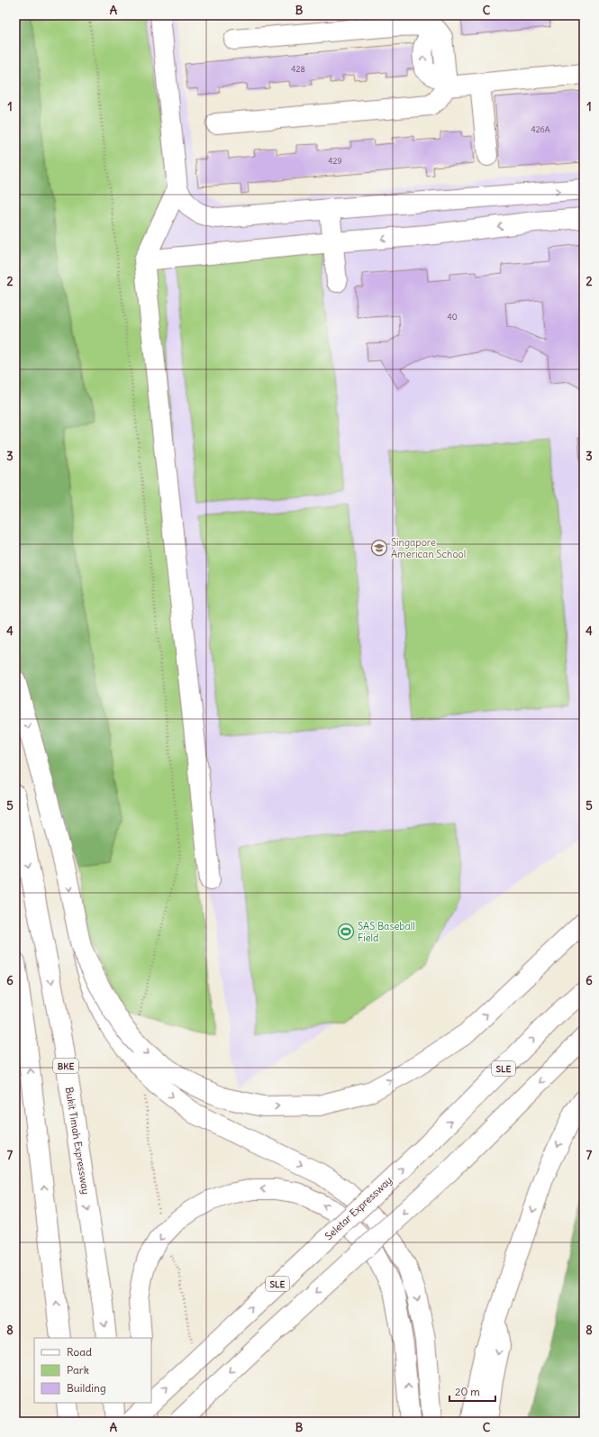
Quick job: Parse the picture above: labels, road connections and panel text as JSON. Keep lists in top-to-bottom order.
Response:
{
  "streets": {
    "main road": [
      "BKE",
      "SLE",
      "Bukit Timah Expressway",
      "Seletar Expressway"
    ]
  },
  "places": {
    "school or university": ["Singapore American School"],
    "sports": ["SAS Baseball Field"]
  },
  "house_numbers": [
    "428",
    "426A",
    "429",
    "40"
  ],
  "legend": ["Road", "Park", "Building"],
  "scale_bar": "20 m",
  "grid": {
    "columns": ["A", "B", "C"],
    "rows": [
      "1",
      "2",
      "3",
      "4",
      "5",
      "6",
      "7",
      "8"
    ]
  }
}
